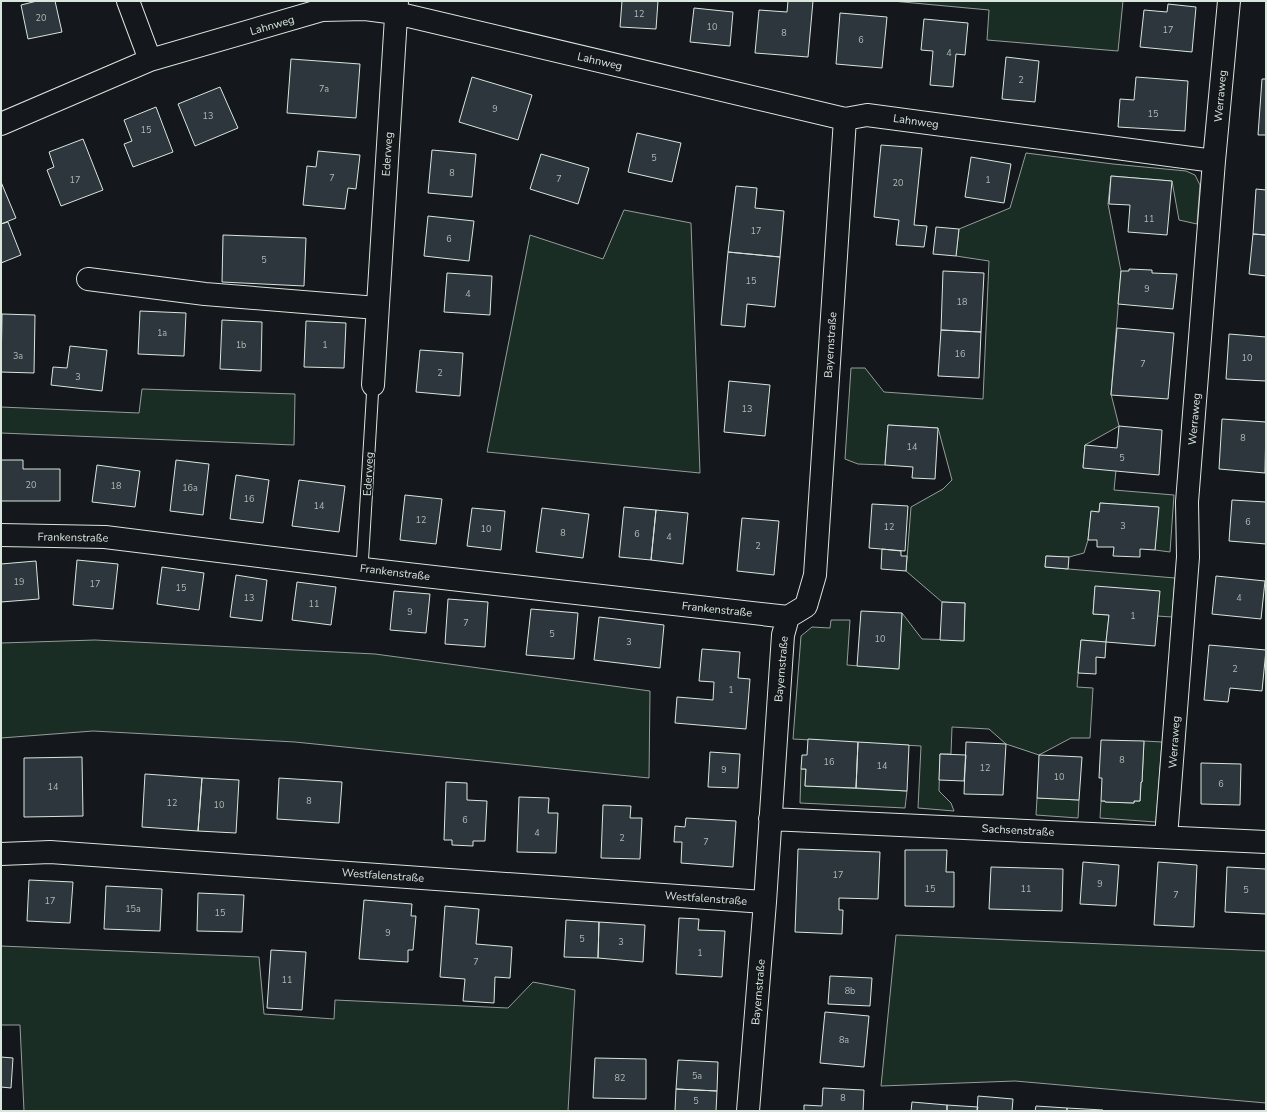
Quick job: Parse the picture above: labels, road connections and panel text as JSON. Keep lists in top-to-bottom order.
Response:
{
  "streets": {
    "street": [
      "Lahnweg",
      "Werraweg",
      "Ederweg",
      "Bayernstraße",
      "Frankenstraße",
      "Sachsenstraße",
      "Westfalenstraße"
    ]
  },
  "crossings": [
    ["Lahnweg", "Werraweg"],
    ["Lahnweg", "Ederweg"],
    ["Lahnweg", "Bayernstraße"],
    ["Werraweg", "Sachsenstraße"],
    ["Ederweg", "Frankenstraße"],
    ["Bayernstraße", "Frankenstraße"],
    ["Bayernstraße", "Sachsenstraße"],
    ["Bayernstraße", "Westfalenstraße"]
  ],
  "house_numbers": [
    "12",
    "20",
    "10",
    "17",
    "8",
    "6",
    "4",
    "2",
    "7a",
    "9",
    "15",
    "13",
    "15",
    "5",
    "8",
    "7",
    "7",
    "17",
    "1",
    "20",
    "11",
    "17",
    "6",
    "5",
    "15",
    "9",
    "4",
    "18",
    "1a",
    "1b",
    "1",
    "16",
    "3a",
    "10",
    "7",
    "2",
    "3",
    "13",
    "8",
    "14",
    "5",
    "20",
    "18",
    "16a",
    "16",
    "14",
    "12",
    "6",
    "3",
    "12",
    "10",
    "8",
    "6",
    "4",
    "2",
    "19",
    "17",
    "15",
    "13",
    "4",
    "11",
    "9",
    "1",
    "7",
    "5",
    "10",
    "3",
    "2",
    "1",
    "8",
    "16",
    "14",
    "12",
    "9",
    "10",
    "6",
    "14",
    "8",
    "12",
    "10",
    "6",
    "4",
    "2",
    "7",
    "17",
    "9",
    "15",
    "11",
    "5",
    "7",
    "17",
    "15a",
    "15",
    "9",
    "5",
    "3",
    "1",
    "7",
    "11",
    "8b",
    "8a",
    "5a",
    "82",
    "8",
    "5"
  ]
}
